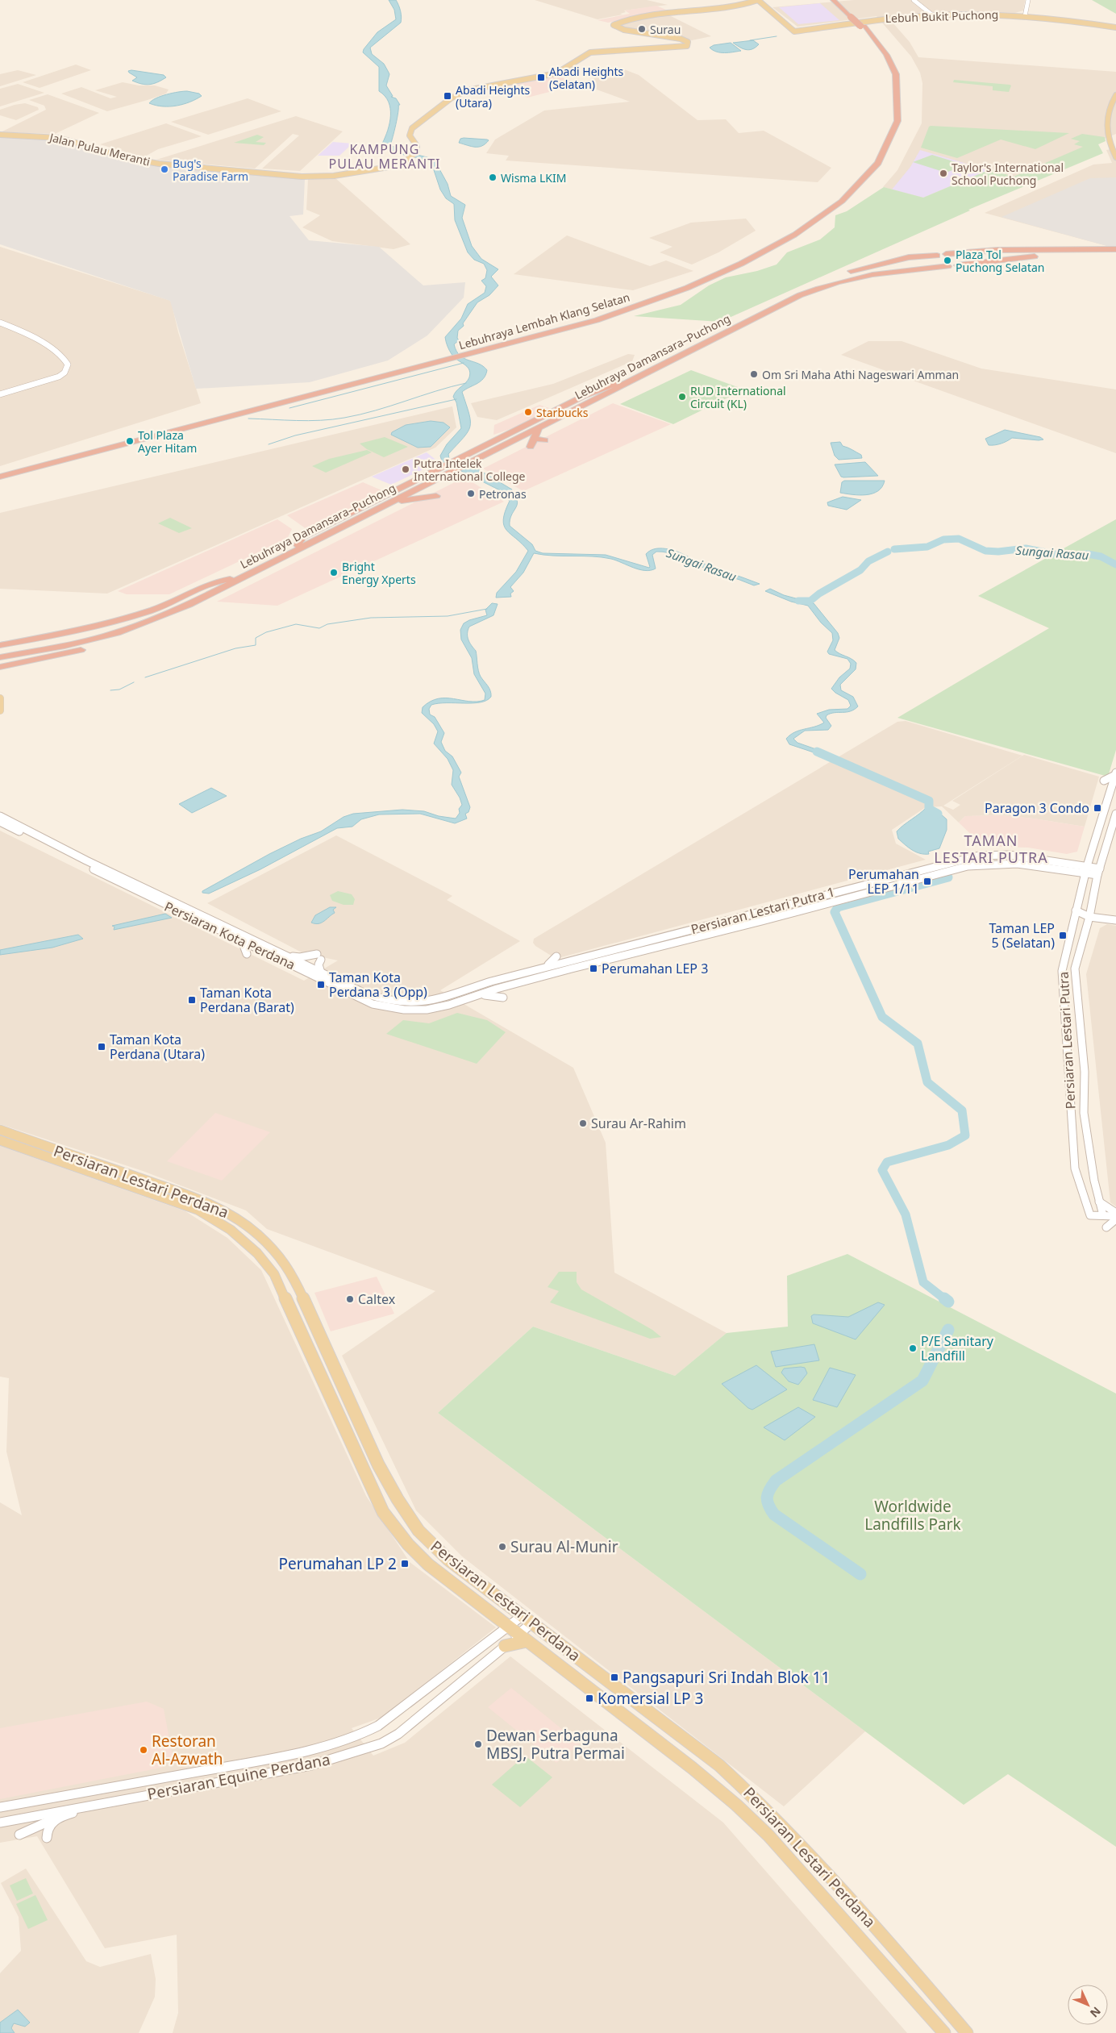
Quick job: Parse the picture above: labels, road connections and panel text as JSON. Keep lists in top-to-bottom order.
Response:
{
  "streets": {
    "highway": ["Lebuhraya Lembah Klang Selatan", "Lebuhraya Damansara–Puchong"],
    "main road": ["Lebuh Bukit Puchong", "Jalan Pulau Meranti", "Persiaran Lestari Perdana"],
    "street": [
      "Persiaran Lestari Putra 1",
      "Persiaran Kota Perdana",
      "Persiaran Lestari Putra",
      "Persiaran Equine Perdana"
    ]
  },
  "crossings": [
    ["Persiaran Lestari Putra 1", "Persiaran Kota Perdana"],
    ["Persiaran Lestari Putra 1", "Persiaran Lestari Putra"],
    ["Persiaran Lestari Perdana", "Persiaran Equine Perdana"]
  ],
  "districts": ["KAMPUNG PULAU MERANTI", "TAMAN LESTARI PUTRA"],
  "water": ["Sungai Rasau"],
  "parks": ["Worldwide Landfills Park"],
  "places": {
    "other": [
      "Surau",
      "Bug's Paradise Farm",
      "Taylor's International School Puchong",
      "Wisma LKIM",
      "Plaza Tol Puchong Selatan",
      "Om Sri Maha Athi Nageswari Amman",
      "RUD International Circuit (KL)",
      "Starbucks",
      "Tol Plaza Ayer Hitam",
      "Putra Intelek International College",
      "Petronas",
      "Bright Energy Xperts",
      "Surau Ar-Rahim",
      "Caltex",
      "P/E Sanitary Landfill",
      "Surau Al-Munir",
      "Dewan Serbaguna MBSJ, Putra Permai",
      "Restoran Al-Azwath"
    ],
    "transit": [
      "Abadi Heights (Selatan)",
      "Abadi Heights (Utara)",
      "Paragon 3 Condo",
      "Perumahan LEP 1/11",
      "Taman LEP 5 (Selatan)",
      "Perumahan LEP 3",
      "Taman Kota Perdana 3 (Opp)",
      "Taman Kota Perdana (Barat)",
      "Taman Kota Perdana (Utara)",
      "Perumahan LP 2",
      "Pangsapuri Sri Indah Blok 11",
      "Komersial LP 3"
    ]
  },
  "north": "bottom right"
}
